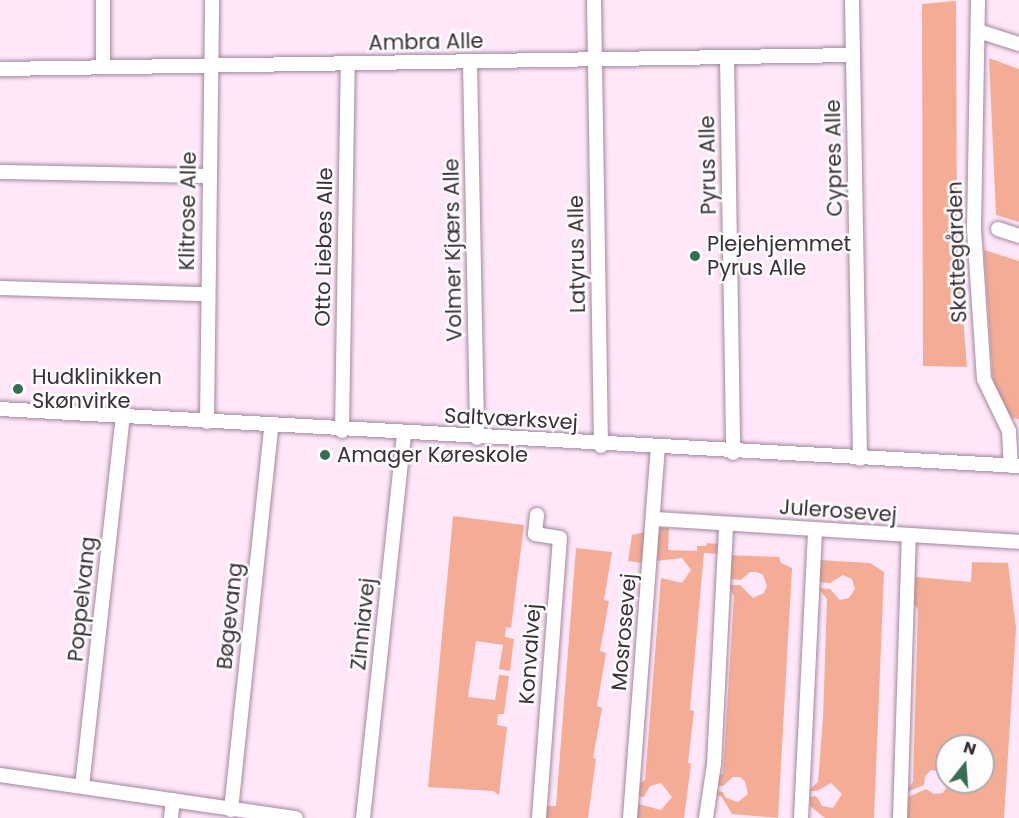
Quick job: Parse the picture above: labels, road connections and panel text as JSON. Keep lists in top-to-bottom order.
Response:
{
  "streets": {
    "street": [
      "Ambra Alle",
      "Cypres Alle",
      "Pyrus Alle",
      "Klitrose Alle",
      "Otto Liebes Alle",
      "Volmer Kjærs Alle",
      "Skottegården",
      "Latyrus Alle",
      "Saltværksvej",
      "Julerosevej",
      "Poppelvang",
      "Bøgevang",
      "Zinniavej",
      "Mosrosevej",
      "Konvalvej"
    ]
  },
  "crossings": [
    ["Ambra Alle", "Cypres Alle"],
    ["Ambra Alle", "Pyrus Alle"],
    ["Ambra Alle", "Klitrose Alle"],
    ["Ambra Alle", "Otto Liebes Alle"],
    ["Ambra Alle", "Volmer Kjærs Alle"],
    ["Ambra Alle", "Latyrus Alle"],
    ["Cypres Alle", "Saltværksvej"],
    ["Pyrus Alle", "Saltværksvej"],
    ["Klitrose Alle", "Saltværksvej"],
    ["Otto Liebes Alle", "Saltværksvej"],
    ["Volmer Kjærs Alle", "Saltværksvej"],
    ["Skottegården", "Saltværksvej"],
    ["Latyrus Alle", "Saltværksvej"],
    ["Saltværksvej", "Poppelvang"],
    ["Saltværksvej", "Bøgevang"],
    ["Saltværksvej", "Zinniavej"],
    ["Saltværksvej", "Mosrosevej"],
    ["Julerosevej", "Mosrosevej"]
  ],
  "places": ["Plejehjemmet Pyrus Alle", "Hudklinikken Skønvirke", "Amager Køreskole"],
  "north": "top"
}
